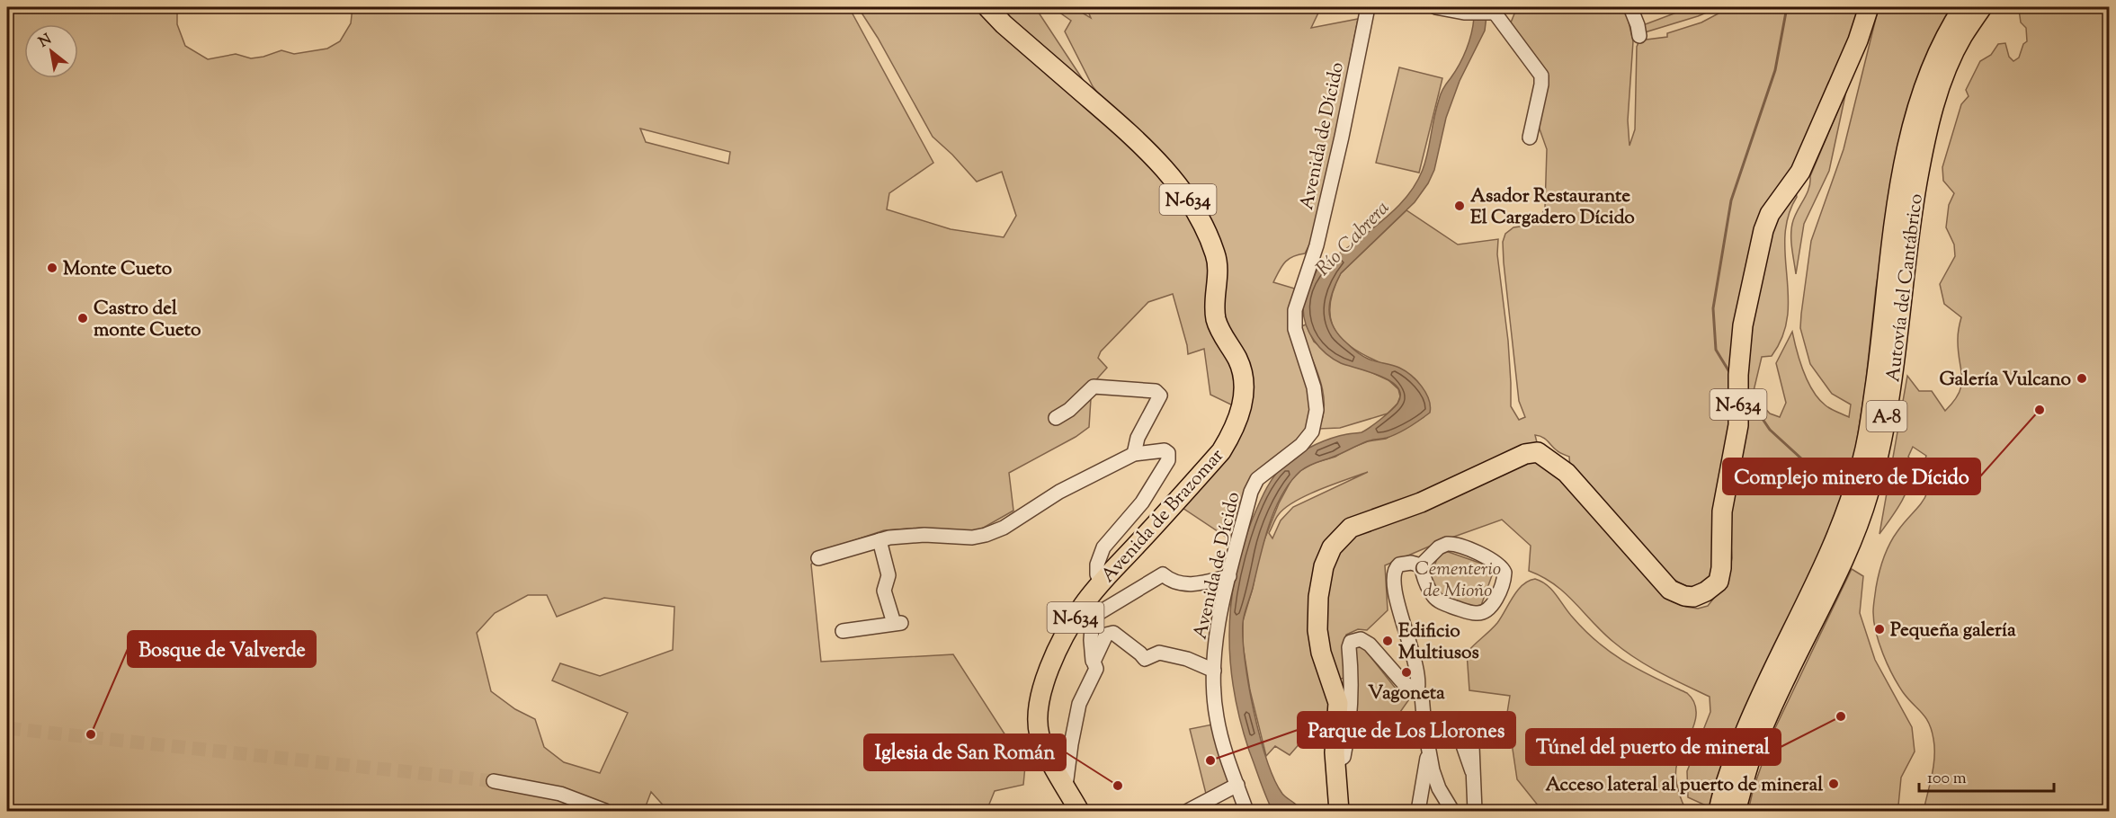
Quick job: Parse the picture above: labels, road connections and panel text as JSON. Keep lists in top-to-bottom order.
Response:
{
  "streets": {
    "highway": [
      "N-634",
      "Autovía del Cantábrico",
      "A-8",
      "Avenida de Brazomar"
    ],
    "street": ["Avenida de Dícido"]
  },
  "water": ["Río Cabrera"],
  "parks": ["Cementerio de Mioño"],
  "places": [
    "Asador Restaurante El Cargadero Dícido",
    "Monte Cueto",
    "Castro del monte Cueto",
    "Galería Vulcano",
    "Complejo minero de Dícido",
    "Pequeña galería",
    "Edificio Multiusos",
    "Vagoneta",
    "Túnel del puerto de mineral",
    "Bosque de Valverde",
    "Parque de Los Llorones",
    "Acceso lateral al puerto de mineral",
    "Iglesia de San Román"
  ],
  "scale_bar": "100 m",
  "north": "top left"
}
